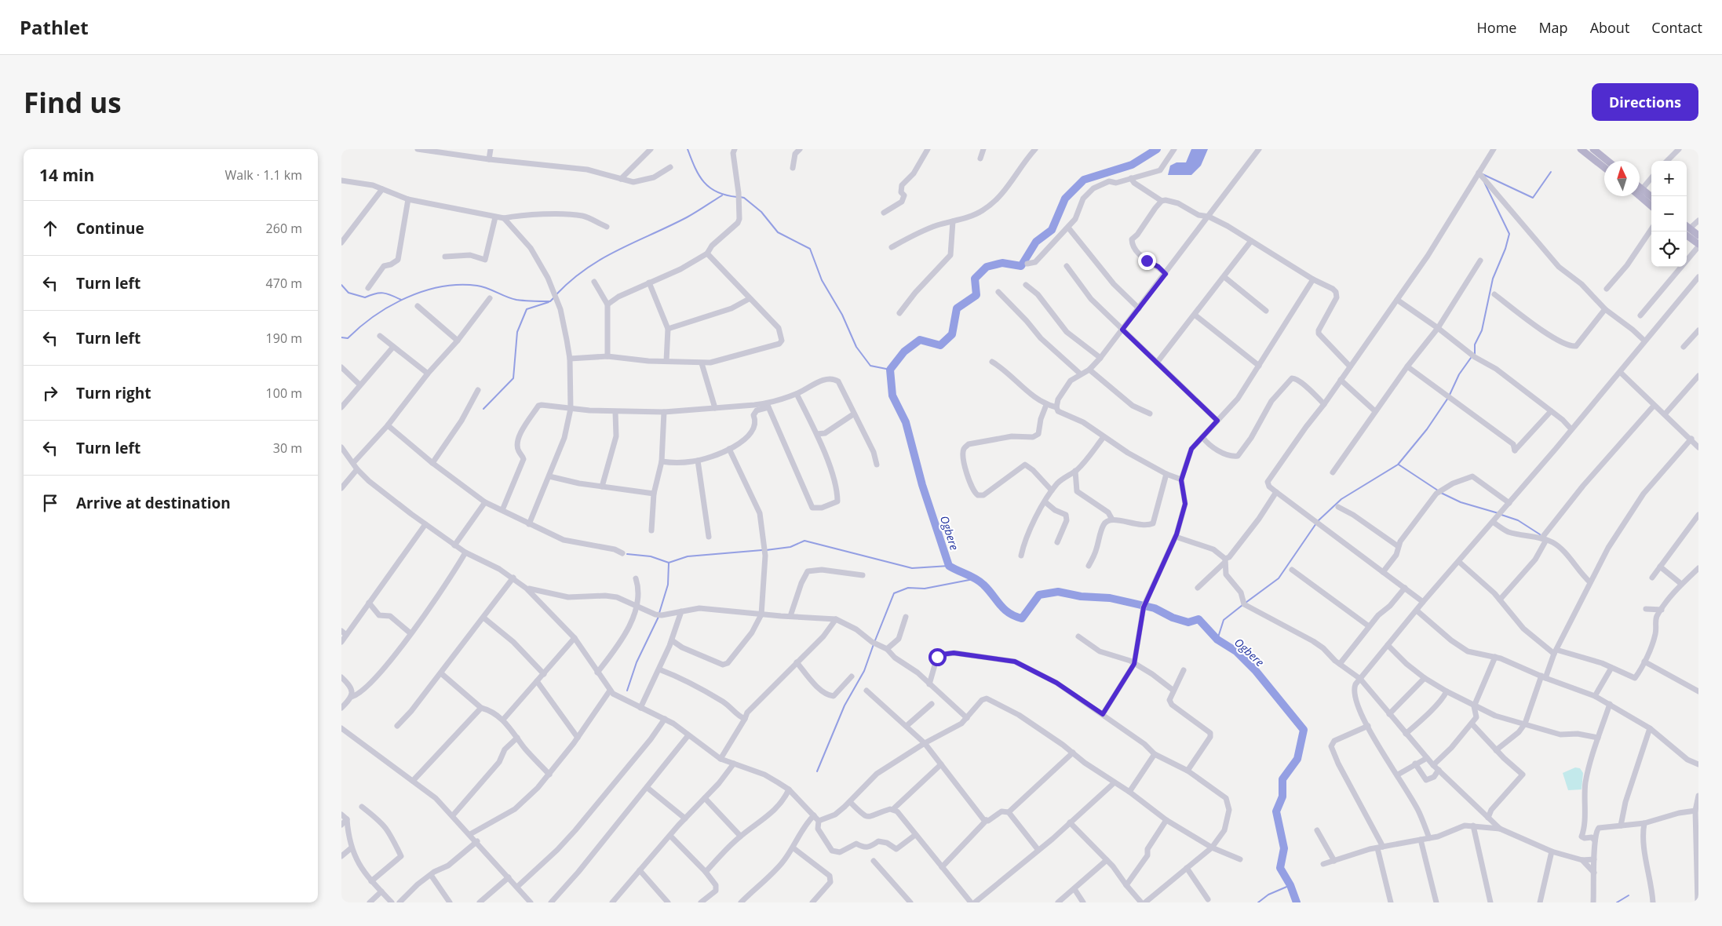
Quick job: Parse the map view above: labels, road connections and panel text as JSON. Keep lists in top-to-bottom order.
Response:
{
  "water": ["Ogbere"],
  "north": "top",
  "page": {
    "header": "Pathlet",
    "nav": [
      "Home",
      "Map",
      "About",
      "Contact"
    ],
    "buttons": "Directions",
    "title": "Find us",
    "heading": ["14 min", "Walk · 1.1 km"],
    "map_buttons": ["+", "−"],
    "list": [
      ["Continue", "260 m"],
      ["Turn left", "470 m"],
      ["Turn left", "190 m"],
      ["Turn right", "100 m"],
      ["Turn left", "30 m"],
      "Arrive at destination"
    ]
  }
}
